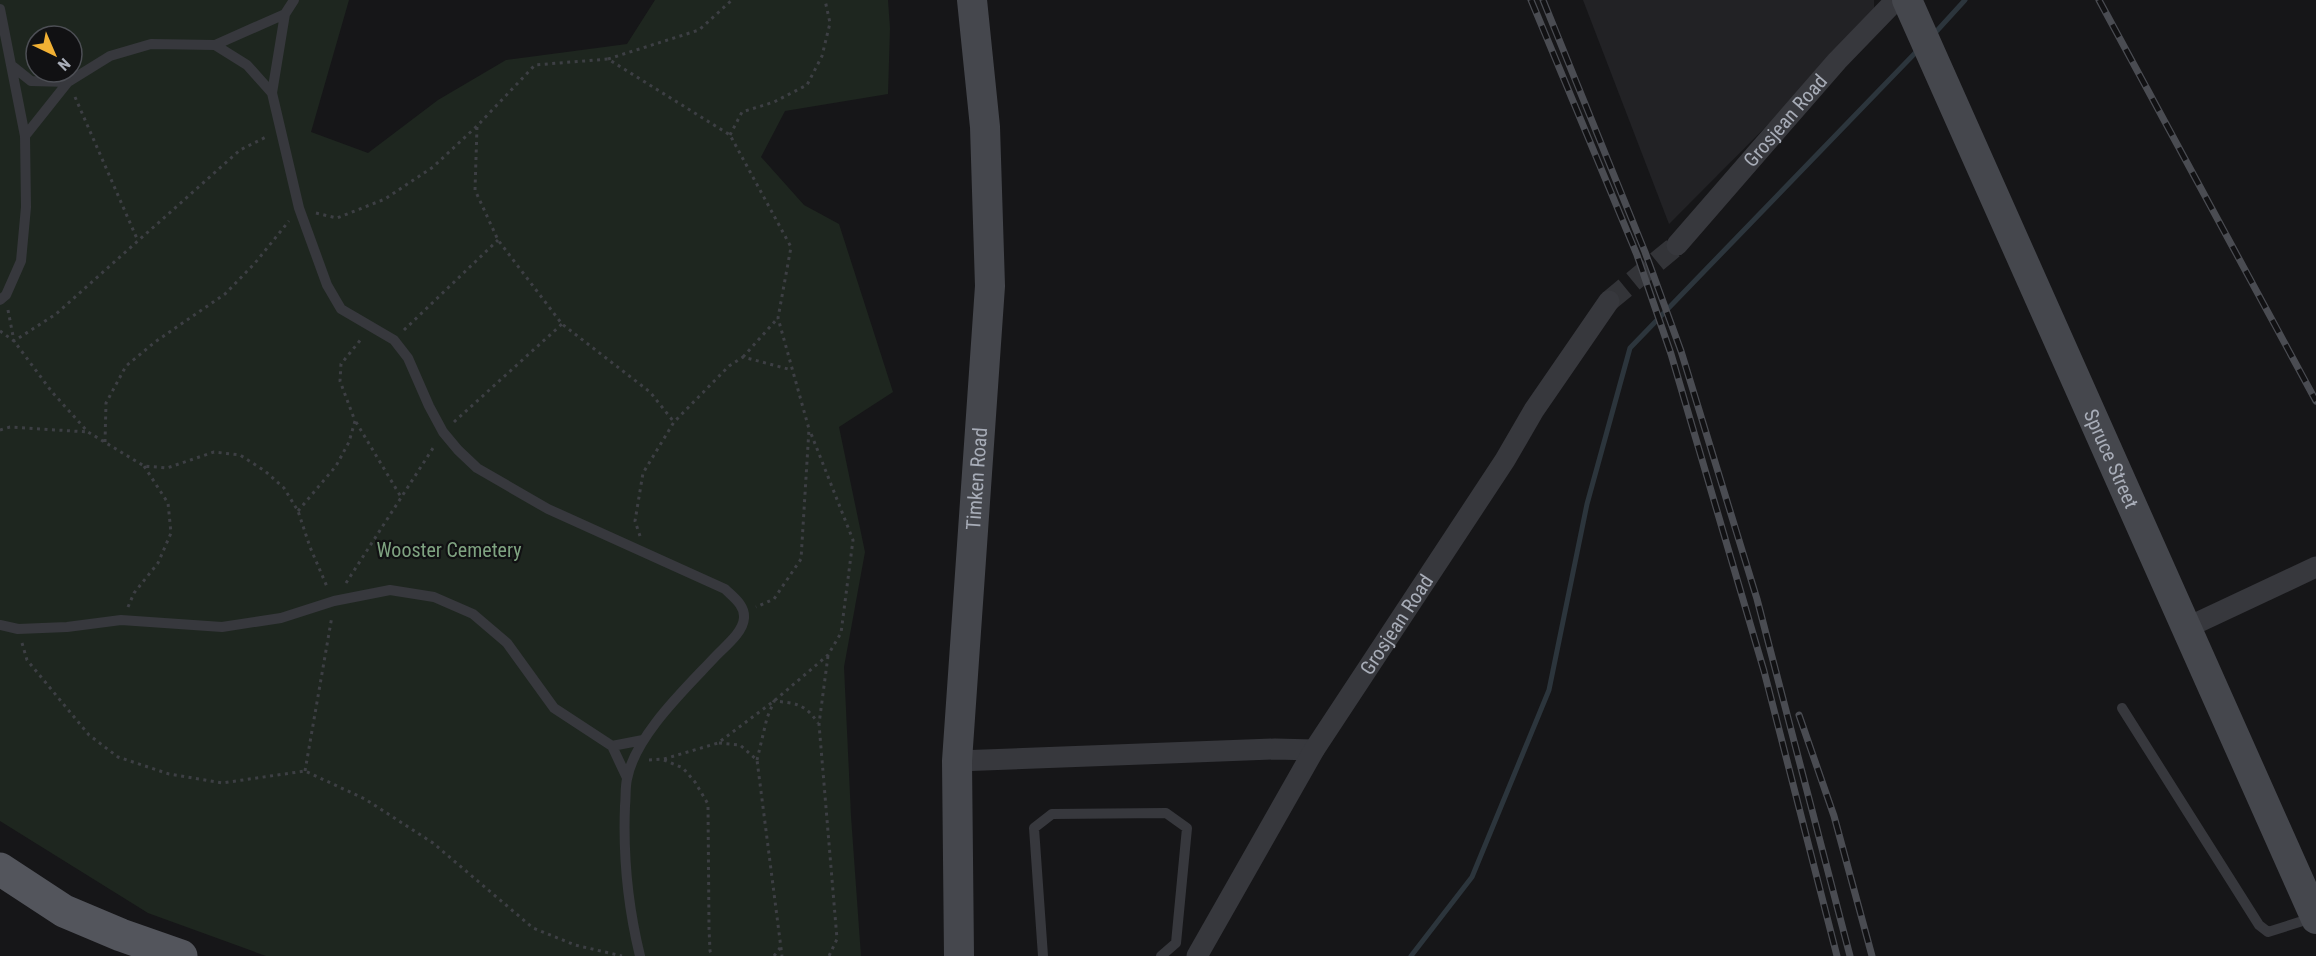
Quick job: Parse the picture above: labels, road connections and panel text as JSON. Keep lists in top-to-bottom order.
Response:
{
  "streets": {
    "main road": ["Spruce Street", "Timken Road"],
    "street": ["Grosjean Road"]
  },
  "crossings": [
    ["Grosjean Road", "Spruce Street"]
  ],
  "parks": ["Wooster Cemetery"],
  "north": "bottom right"
}
